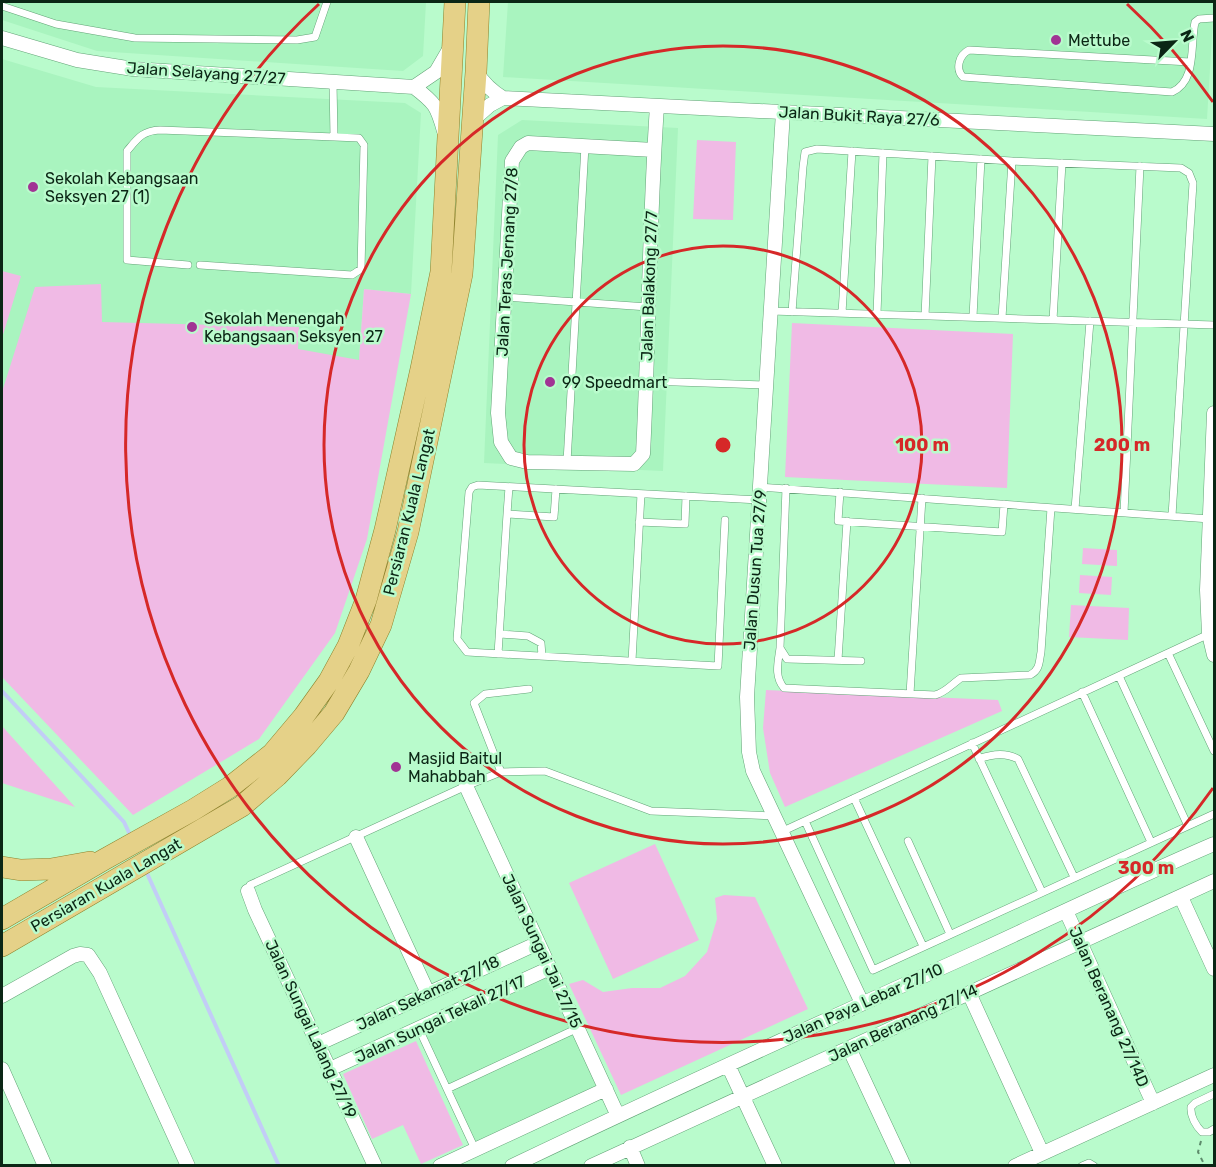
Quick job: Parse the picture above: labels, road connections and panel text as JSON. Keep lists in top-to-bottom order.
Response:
{
  "streets": {
    "main road": ["Persiaran Kuala Langat"],
    "street": [
      "Jalan Selayang 27/27",
      "Jalan Bukit Raya 27/6",
      "Jalan Teras Jernang 27/8",
      "Jalan Balakong 27/7",
      "Jalan Dusun Tua 27/9",
      "Jalan Sungai Jai 27/15",
      "Jalan Sekamat 27/18",
      "Jalan Paya Lebar 27/10",
      "Jalan Beranang 27/14D",
      "Jalan Sungai Tekali 27/17",
      "Jalan Beranang 27/14",
      "Jalan Sungai Lalang 27/19"
    ]
  },
  "crossings": [
    ["Jalan Bukit Raya 27/6", "Jalan Balakong 27/7"],
    ["Jalan Bukit Raya 27/6", "Jalan Dusun Tua 27/9"],
    ["Jalan Teras Jernang 27/8", "Jalan Balakong 27/7"],
    ["Jalan Dusun Tua 27/9", "Jalan Paya Lebar 27/10"],
    ["Jalan Sungai Jai 27/15", "Jalan Sekamat 27/18"],
    ["Jalan Sungai Jai 27/15", "Jalan Paya Lebar 27/10"],
    ["Jalan Sungai Jai 27/15", "Jalan Sungai Tekali 27/17"],
    ["Jalan Sekamat 27/18", "Jalan Sungai Lalang 27/19"],
    ["Jalan Paya Lebar 27/10", "Jalan Beranang 27/14D"],
    ["Jalan Beranang 27/14D", "Jalan Beranang 27/14"],
    ["Jalan Sungai Tekali 27/17", "Jalan Sungai Lalang 27/19"]
  ],
  "places": [
    "Mettube",
    "Sekolah Kebangsaan Seksyen 27 (1)",
    "Sekolah Menengah Kebangsaan Seksyen 27",
    "99 Speedmart",
    "Masjid Baitul Mahabbah"
  ],
  "north": "top right",
  "rings": ["100 m", "200 m", "300 m"]
}
